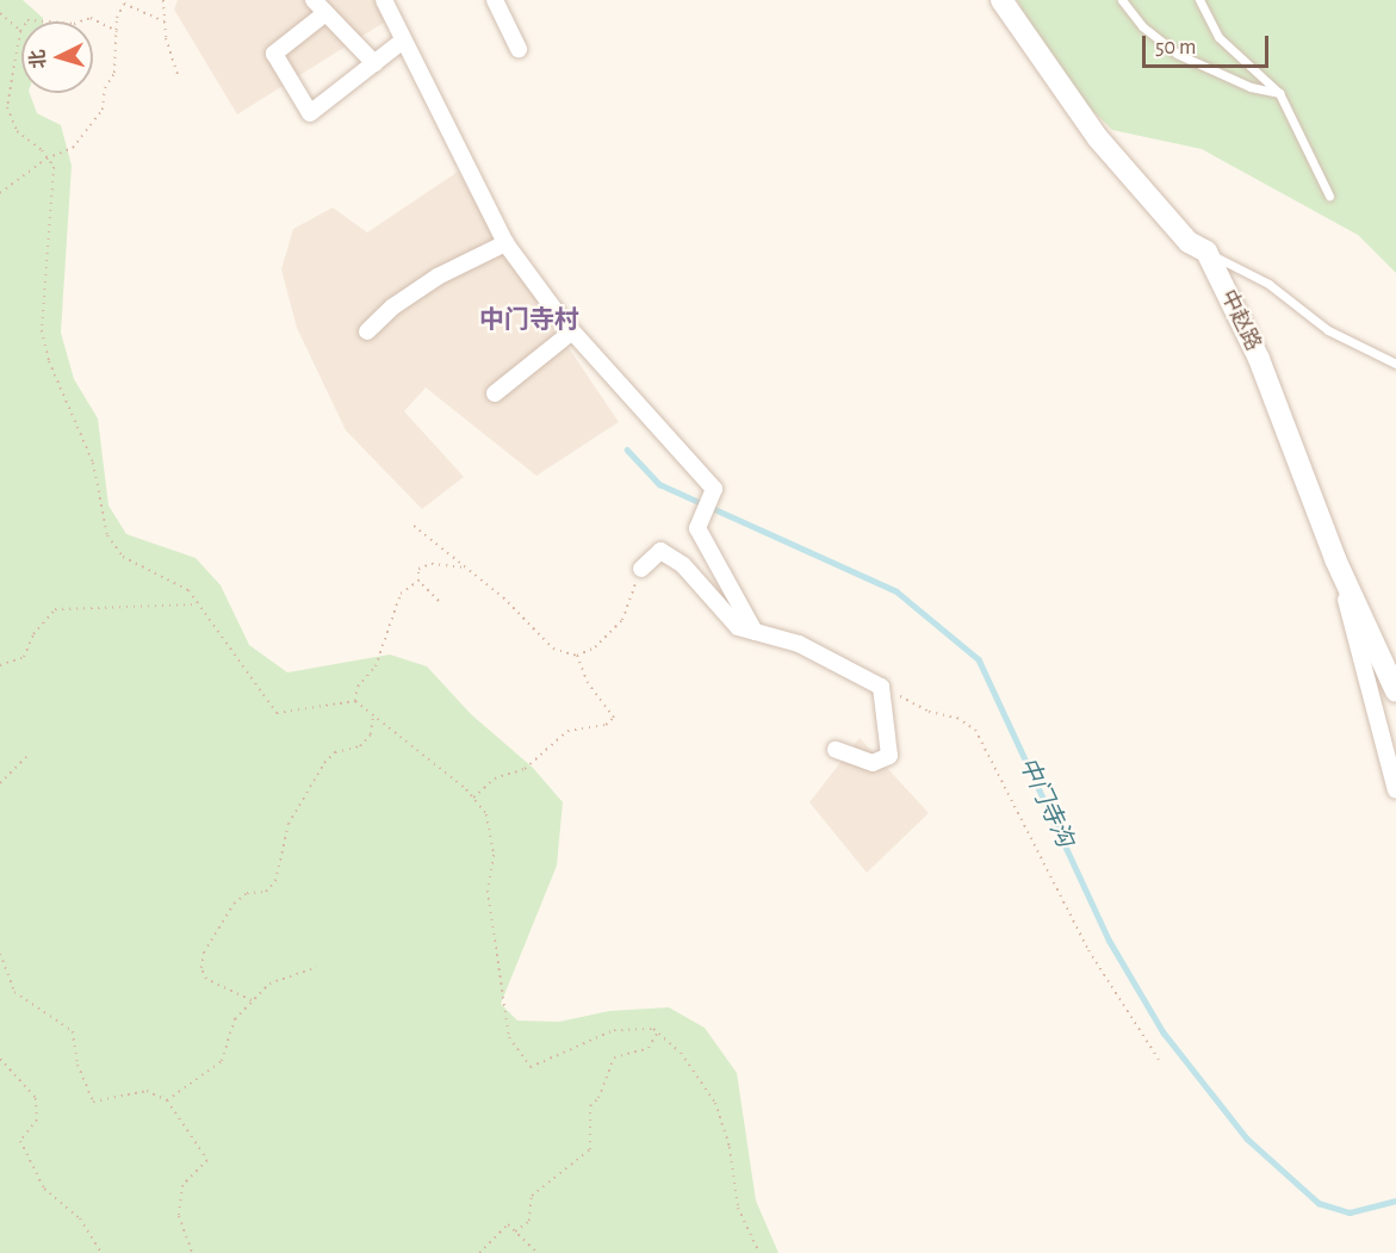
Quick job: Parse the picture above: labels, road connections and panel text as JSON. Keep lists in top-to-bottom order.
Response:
{
  "streets": {
    "street": ["中赵路"]
  },
  "districts": ["中门寺村"],
  "water": ["中门寺沟"],
  "scale_bar": "50 m",
  "north": "left"
}
